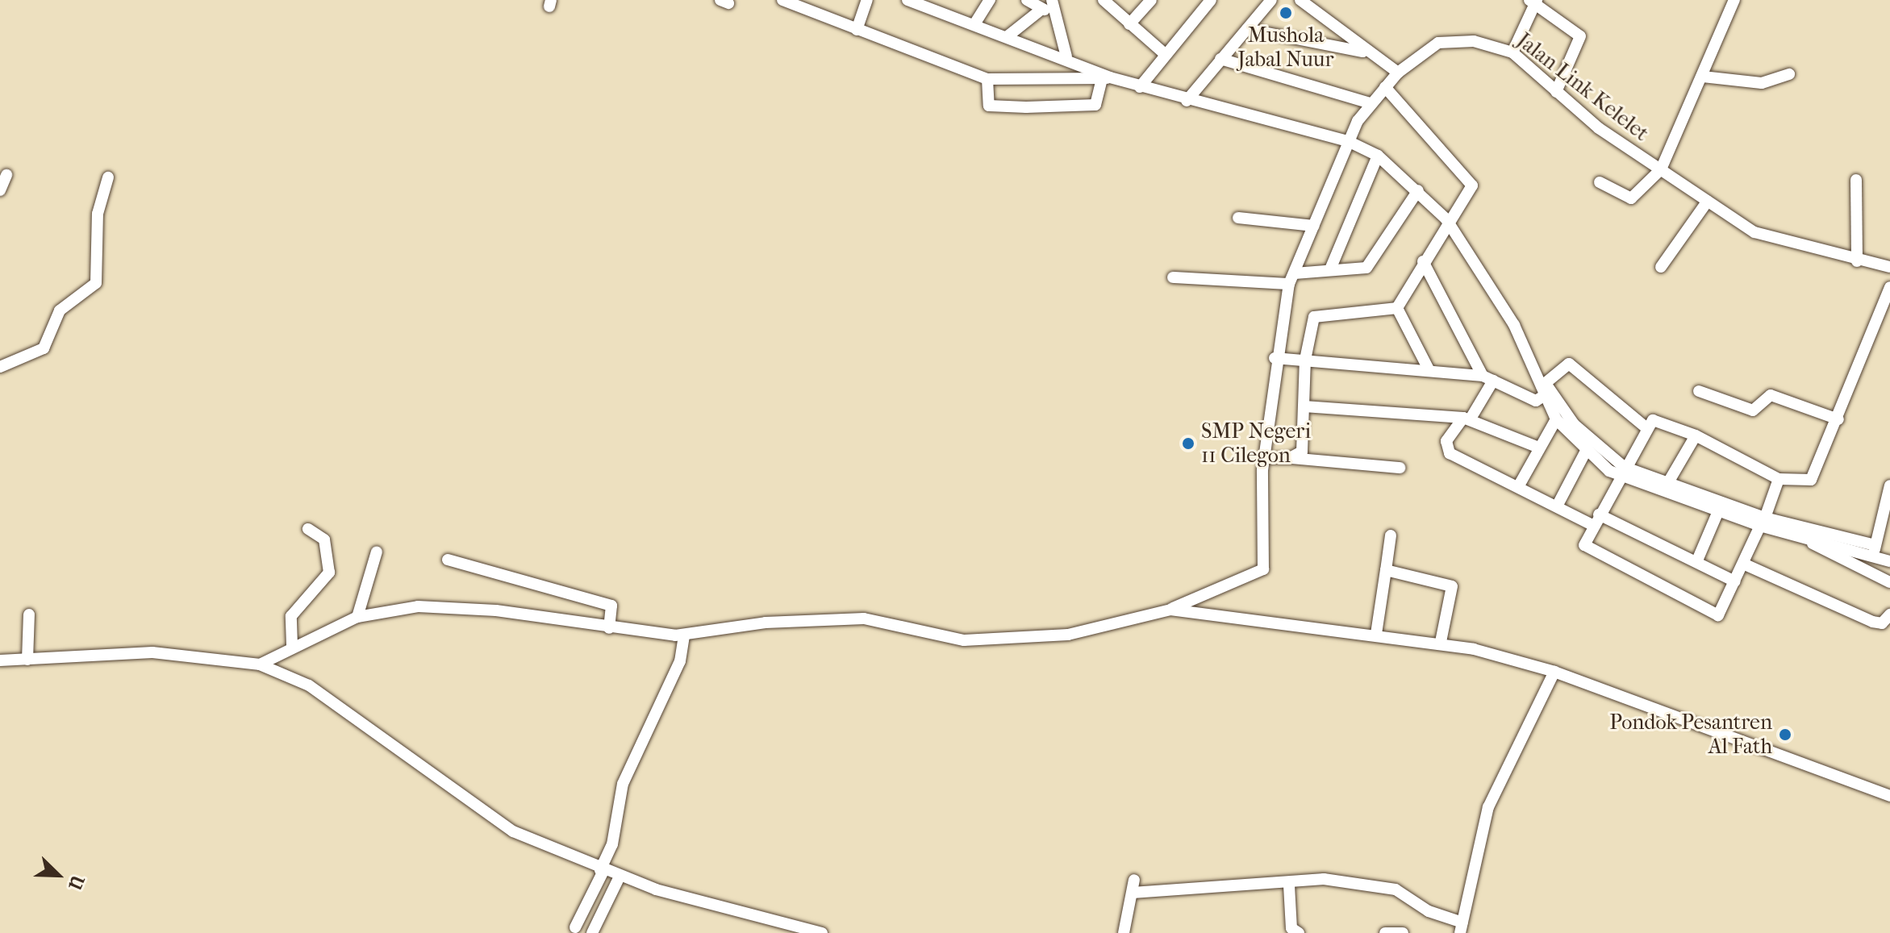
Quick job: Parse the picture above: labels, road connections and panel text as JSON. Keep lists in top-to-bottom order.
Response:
{
  "streets": {
    "street": ["Jalan Link Kelelet"]
  },
  "places": ["Mushola Jabal Nuur", "SMP Negeri 11 Cilegon", "Pondok Pesantren Al Fath"],
  "north": "bottom right"
}
